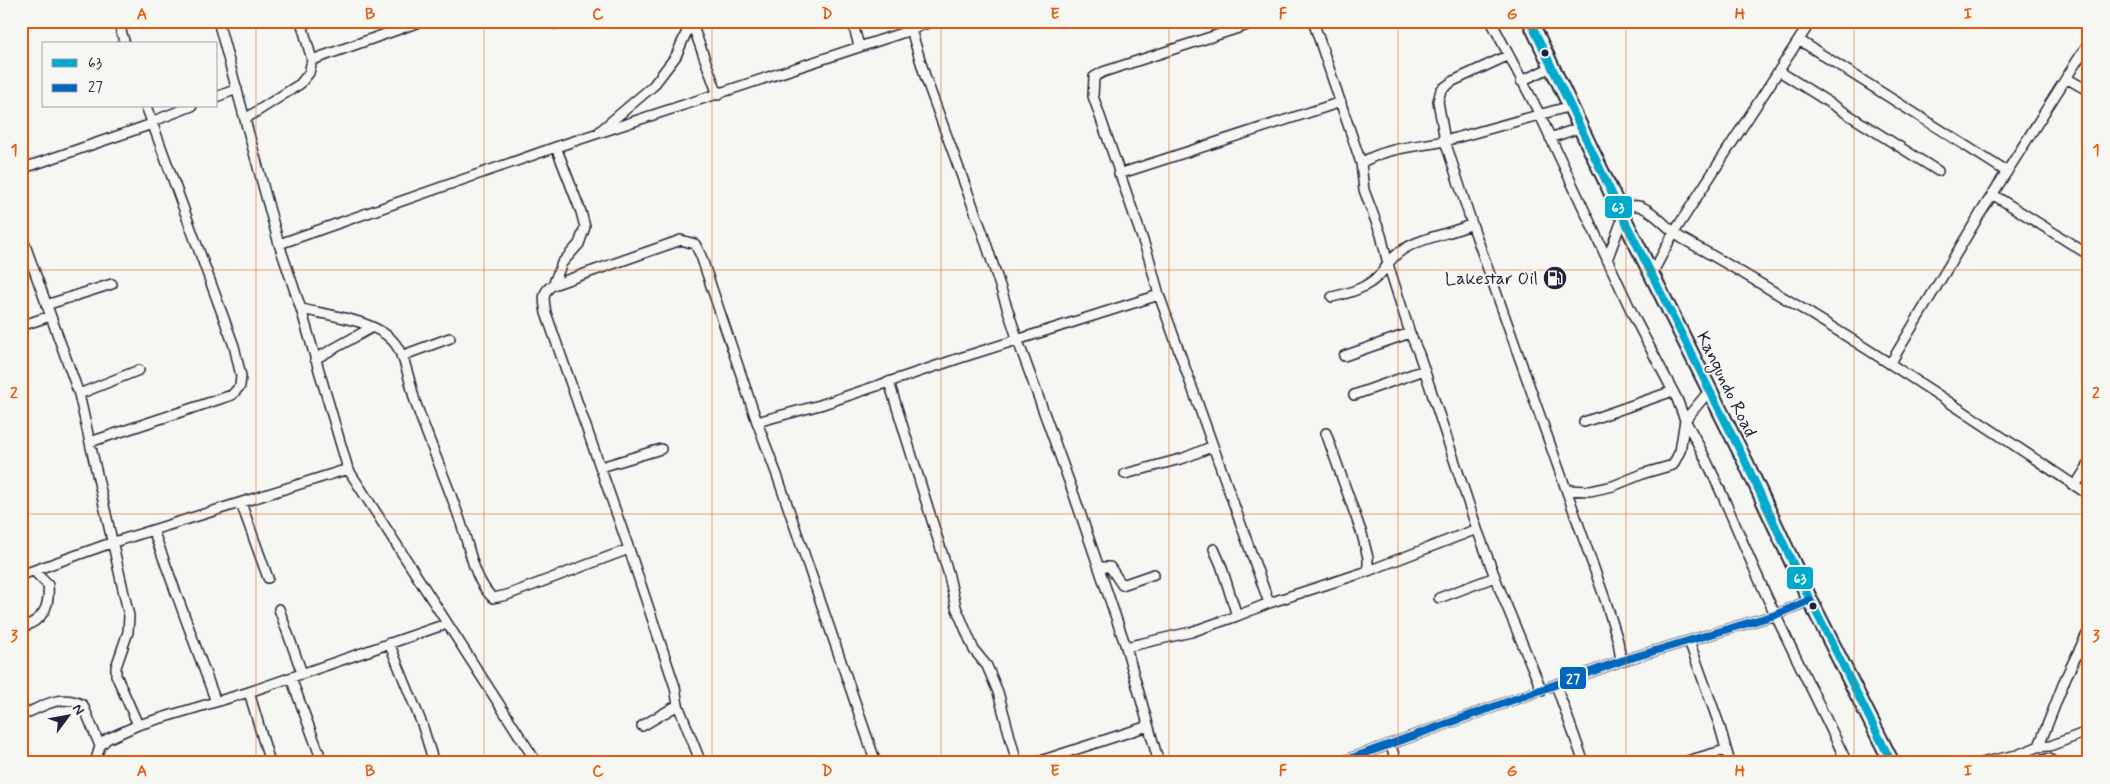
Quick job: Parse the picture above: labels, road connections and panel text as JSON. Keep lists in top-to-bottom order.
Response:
{
  "streets": {
    "highway": ["Kangundo Road"]
  },
  "places": {
    "fuel station": ["Lakestar Oil"]
  },
  "lines": ["transit line 63", "transit line 27"],
  "legend": ["63", "27"],
  "north": "top right",
  "grid": {
    "columns": [
      "A",
      "B",
      "C",
      "D",
      "E",
      "F",
      "G",
      "H",
      "I"
    ],
    "rows": ["1", "2", "3"]
  }
}
